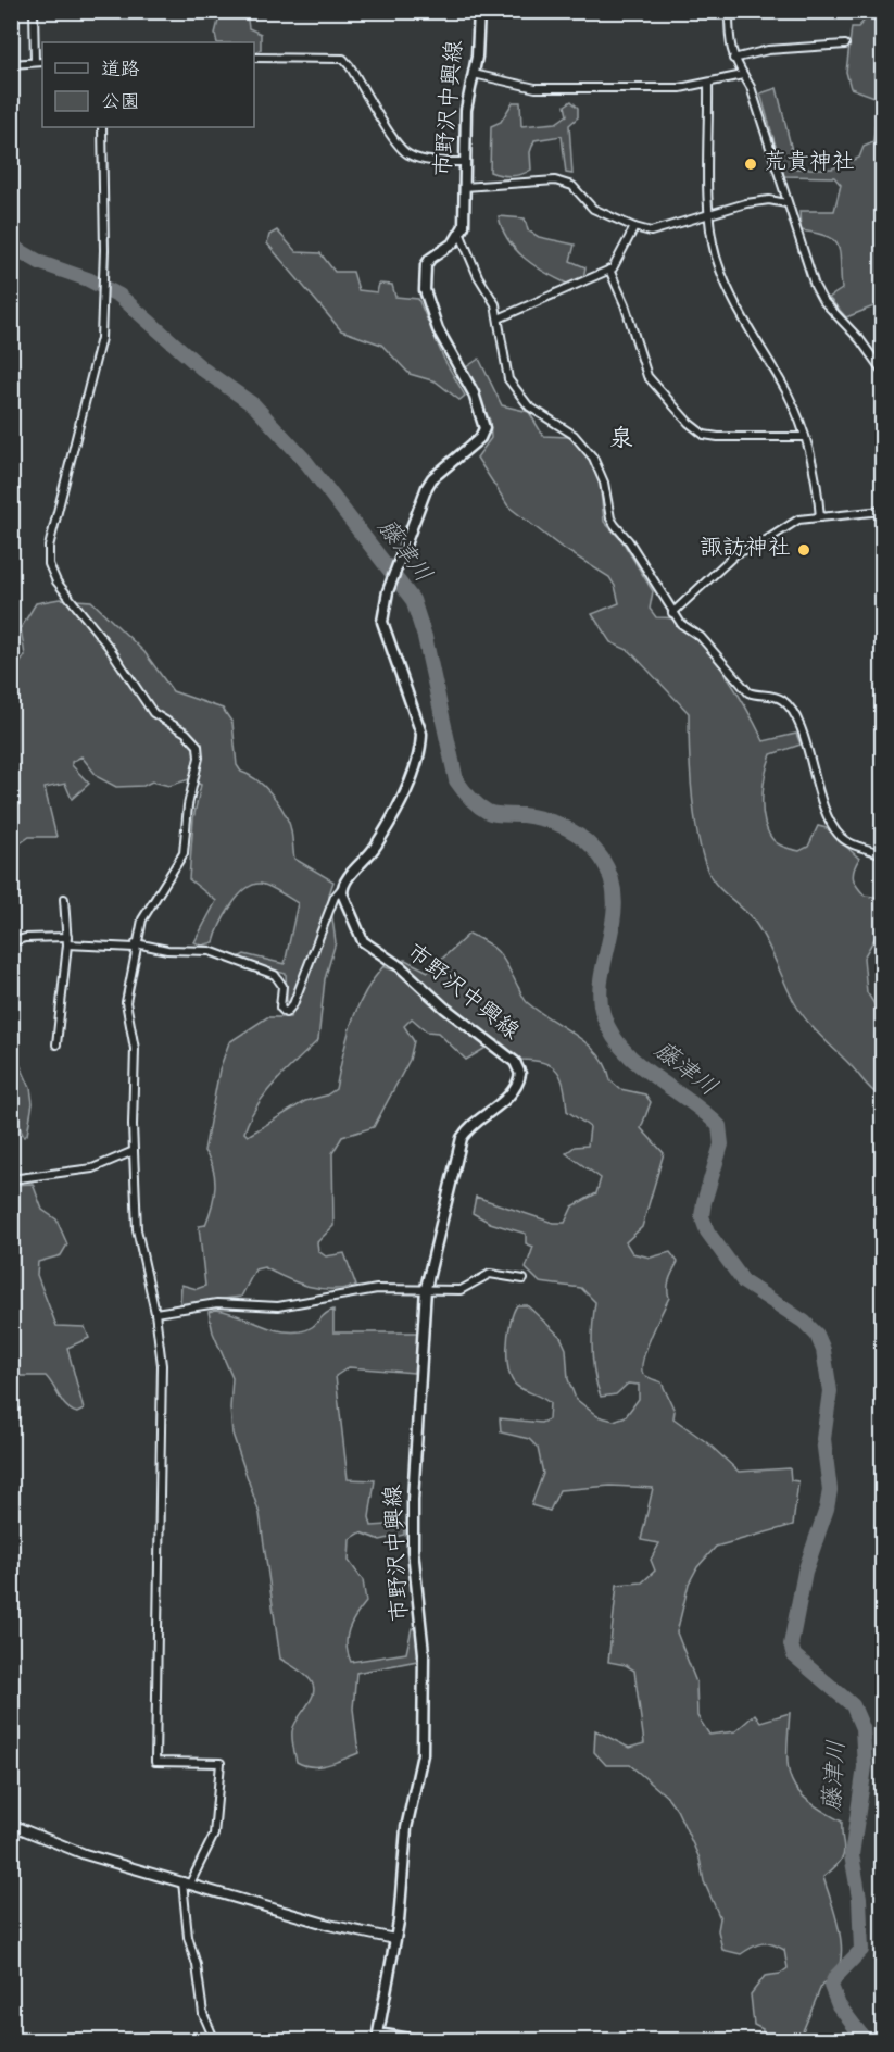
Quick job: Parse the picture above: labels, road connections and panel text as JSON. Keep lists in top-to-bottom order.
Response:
{
  "streets": {
    "main road": ["市野沢中興線"]
  },
  "districts": ["泉"],
  "water": ["藤津川"],
  "places": ["荒貴神社", "諏訪神社"],
  "legend": ["道路", "公園"]
}
